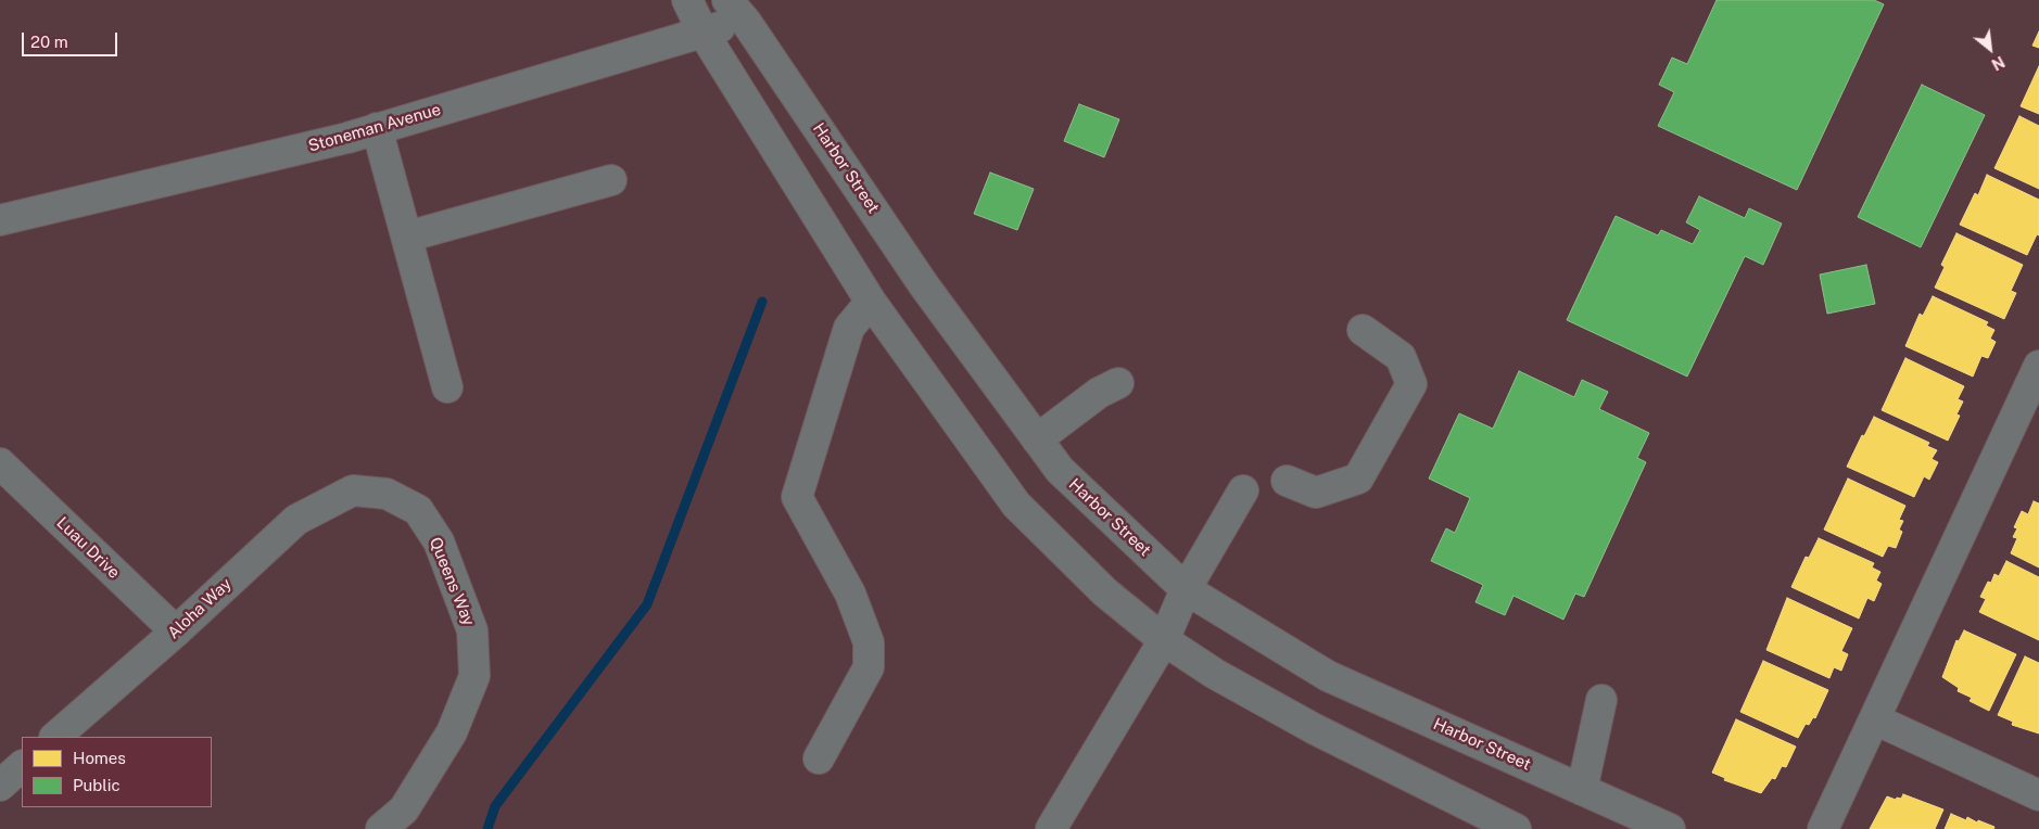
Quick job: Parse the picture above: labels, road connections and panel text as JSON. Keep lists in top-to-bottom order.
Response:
{
  "streets": {
    "street": [
      "Stoneman Avenue",
      "Harbor Street",
      "Luau Drive",
      "Queens Way",
      "Aloha Way"
    ]
  },
  "crossings": [
    ["Stoneman Avenue", "Harbor Street"],
    ["Luau Drive", "Aloha Way"],
    ["Queens Way", "Aloha Way"]
  ],
  "legend": ["Homes", "Public"],
  "scale_bar": "20 m",
  "north": "bottom right"
}
